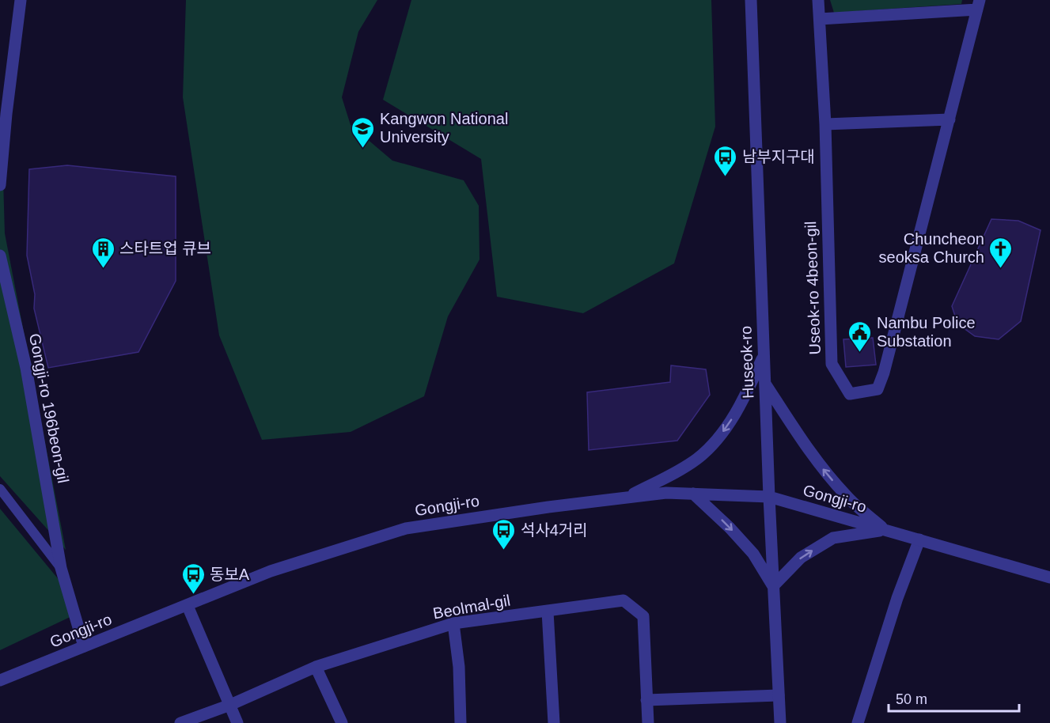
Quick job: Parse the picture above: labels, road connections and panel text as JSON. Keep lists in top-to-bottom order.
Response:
{
  "streets": {
    "street": [
      "Useok-ro 4beon-gil",
      "Huseok-ro",
      "Gongji-ro 196beon-gil",
      "Gongji-ro",
      "Beolmal-gil"
    ]
  },
  "crossings": [
    ["Huseok-ro", "Gongji-ro"],
    ["Gongji-ro 196beon-gil", "Gongji-ro"]
  ],
  "places": {
    "school or university": ["Kangwon National University"],
    "bus stop": ["남부지구대", "석사4거리", "동보A"],
    "building": ["스타트업 큐브"],
    "church": ["Chuncheon seoksa Church"],
    "public building": ["Nambu Police Substation"]
  },
  "scale_bar": "50 m"
}
